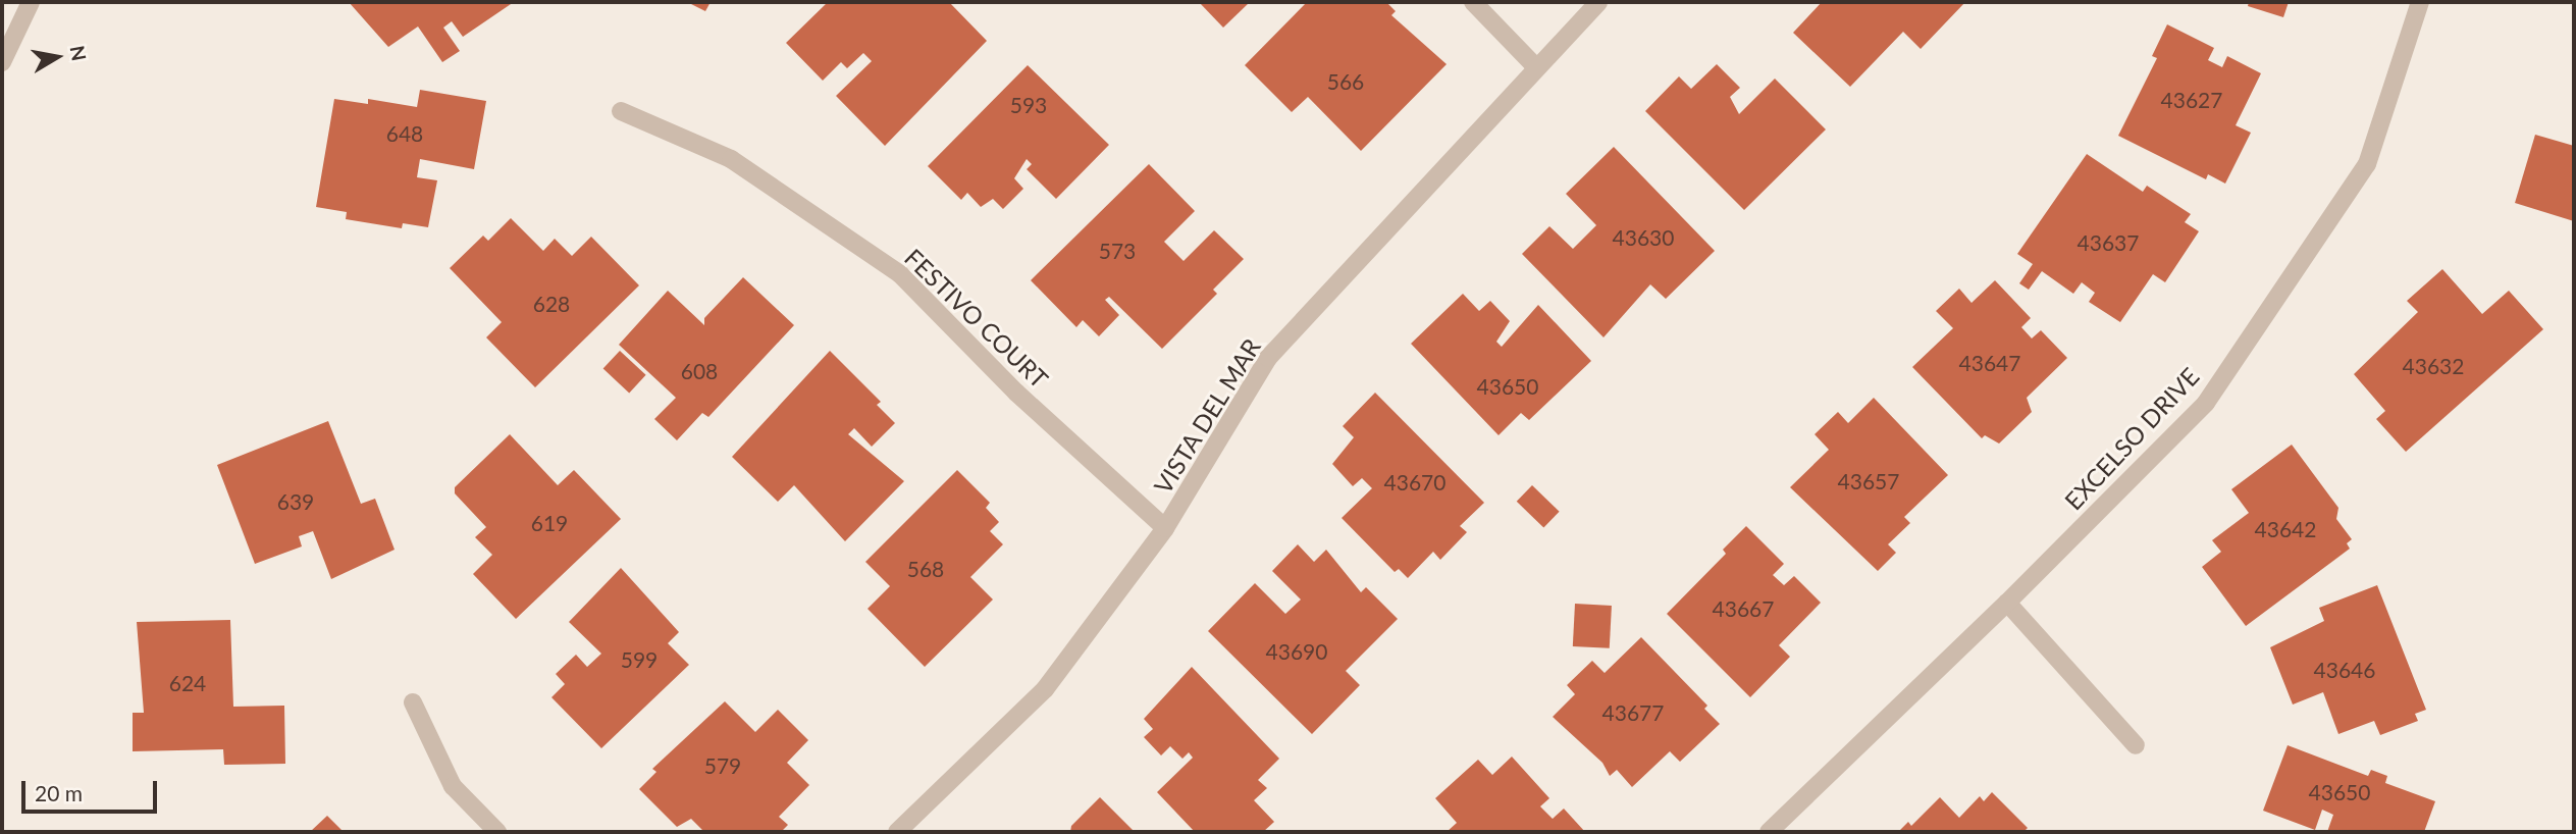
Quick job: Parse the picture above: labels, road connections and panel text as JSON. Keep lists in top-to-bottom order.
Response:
{
  "streets": {
    "street": ["FESTIVO COURT", "VISTA DEL MAR", "EXCELSO DRIVE"]
  },
  "crossings": [
    ["FESTIVO COURT", "VISTA DEL MAR"]
  ],
  "house_numbers": [
    "566",
    "43627",
    "593",
    "648",
    "43630",
    "43637",
    "573",
    "628",
    "43647",
    "43632",
    "608",
    "43650",
    "43657",
    "43670",
    "639",
    "619",
    "43642",
    "568",
    "43667",
    "43690",
    "599",
    "43646",
    "624",
    "43677",
    "579",
    "43650"
  ],
  "scale_bar": "20 m",
  "north": "right"
}
